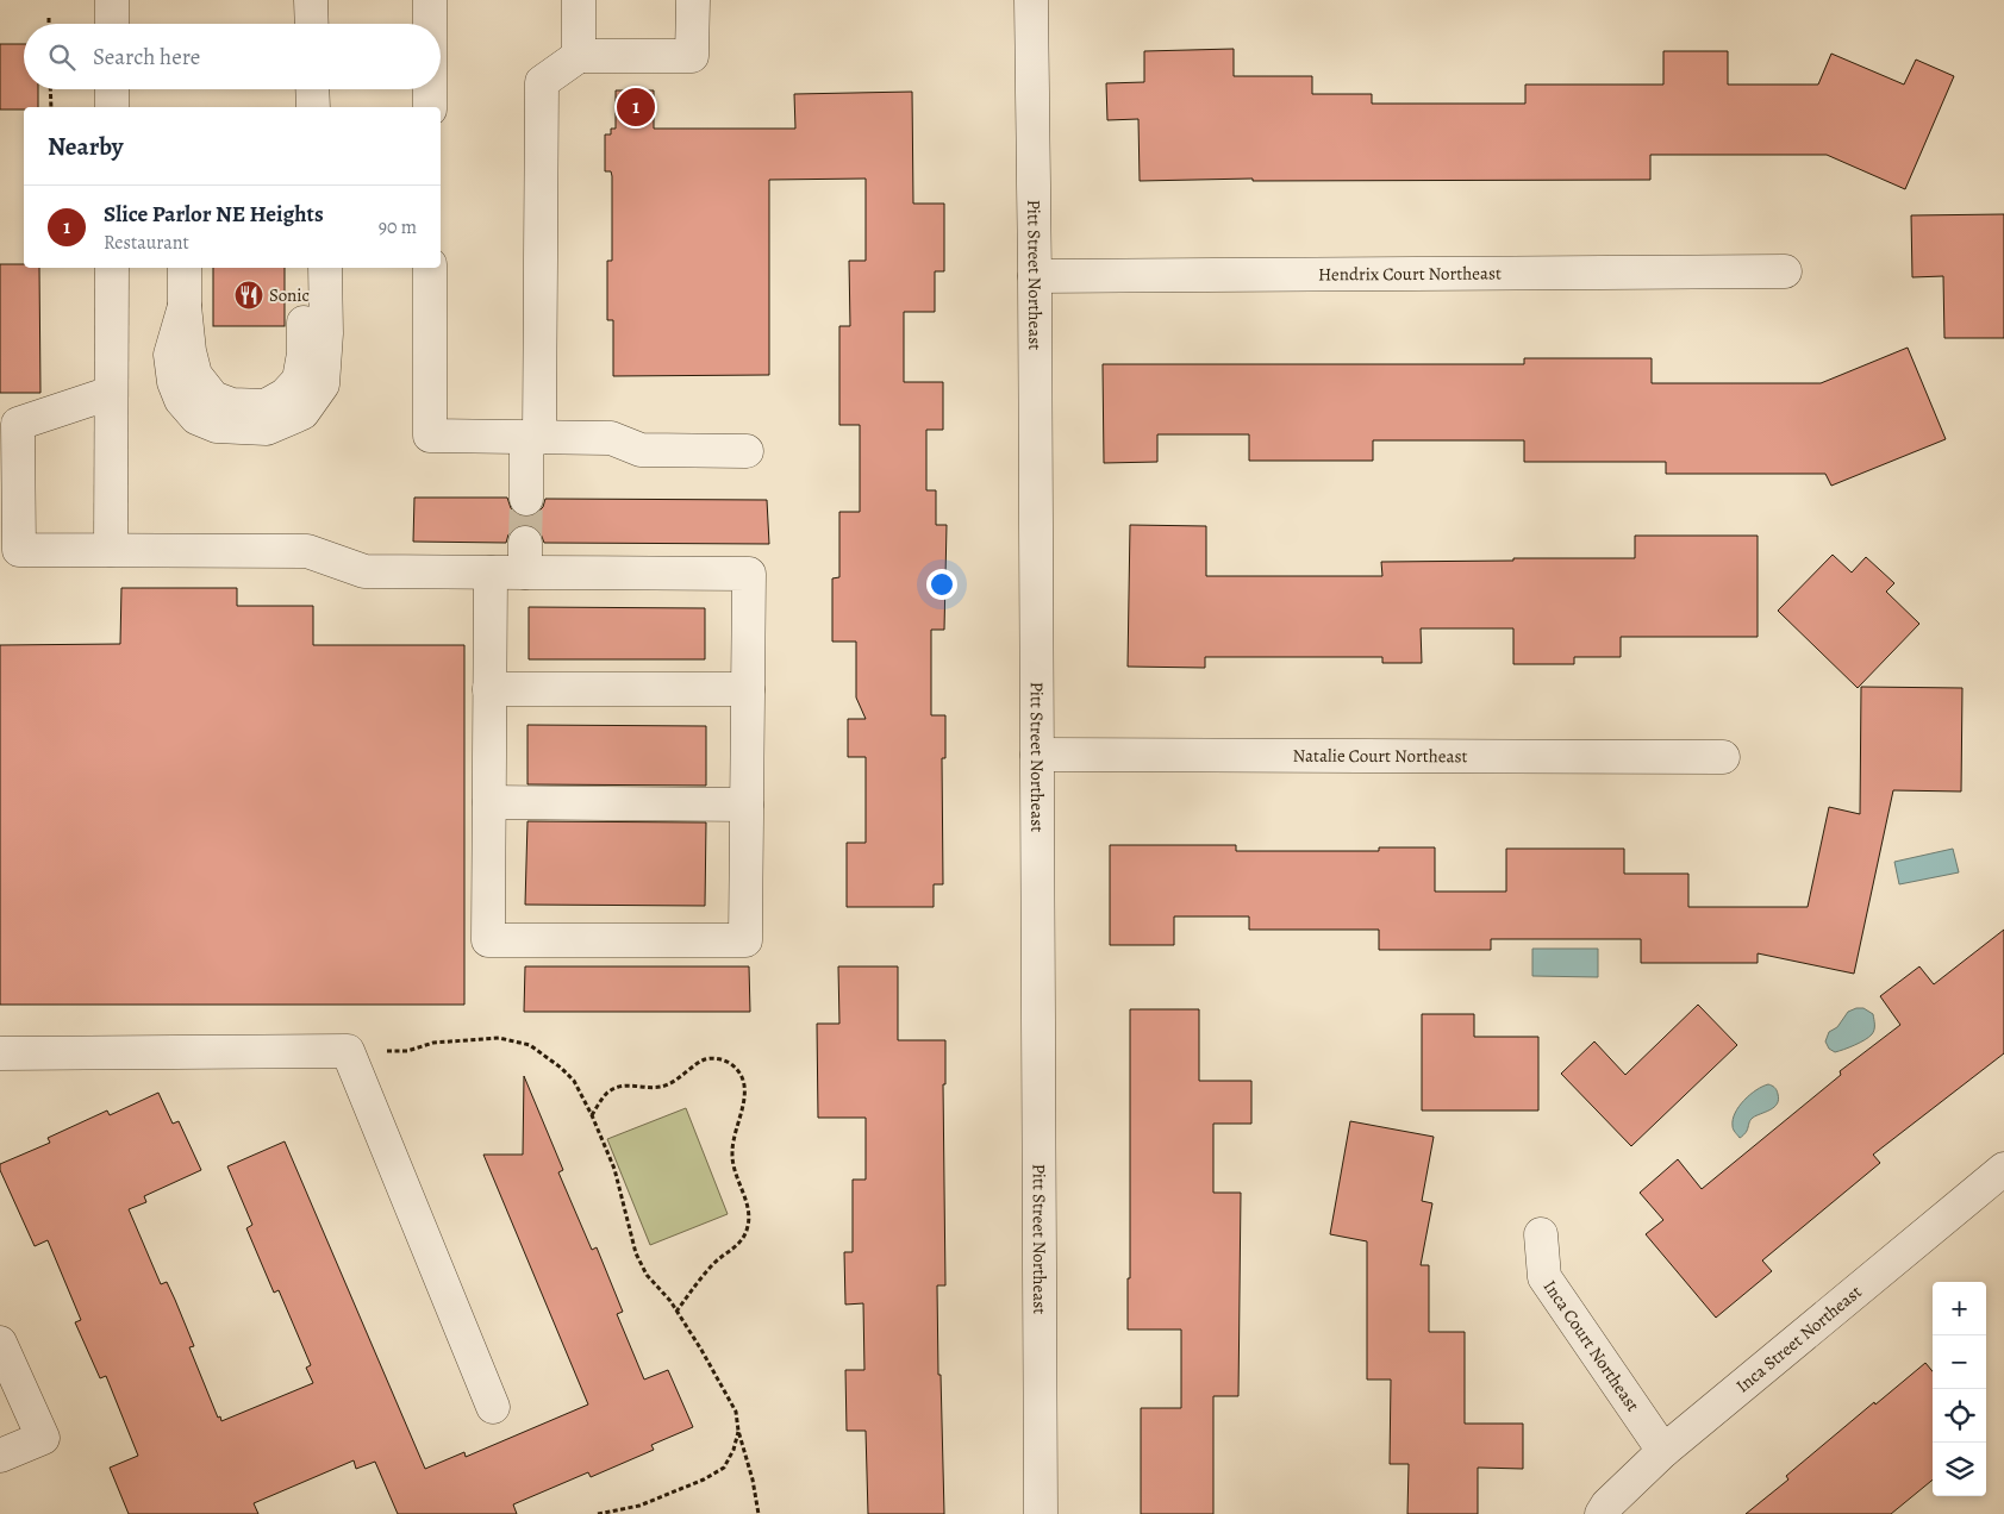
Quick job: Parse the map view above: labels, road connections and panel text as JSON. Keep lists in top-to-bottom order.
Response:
{
  "streets": {
    "street": [
      "Hendrix Court Northeast",
      "Pitt Street Northeast",
      "Natalie Court Northeast",
      "Inca Street Northeast",
      "Inca Court Northeast"
    ]
  },
  "crossings": [
    ["Hendrix Court Northeast", "Pitt Street Northeast"],
    ["Pitt Street Northeast", "Natalie Court Northeast"],
    ["Inca Street Northeast", "Inca Court Northeast"]
  ],
  "places": {
    "restaurant": ["Sonic"]
  },
  "page": {
    "search": "Search here",
    "pins": "1",
    "heading": "Nearby",
    "list": [
      {
        "mark": "1",
        "name": "Slice Parlor NE Heights",
        "note": "Restaurant",
        "value": "90 m"
      }
    ],
    "map_buttons": ["+", "−"]
  }
}
